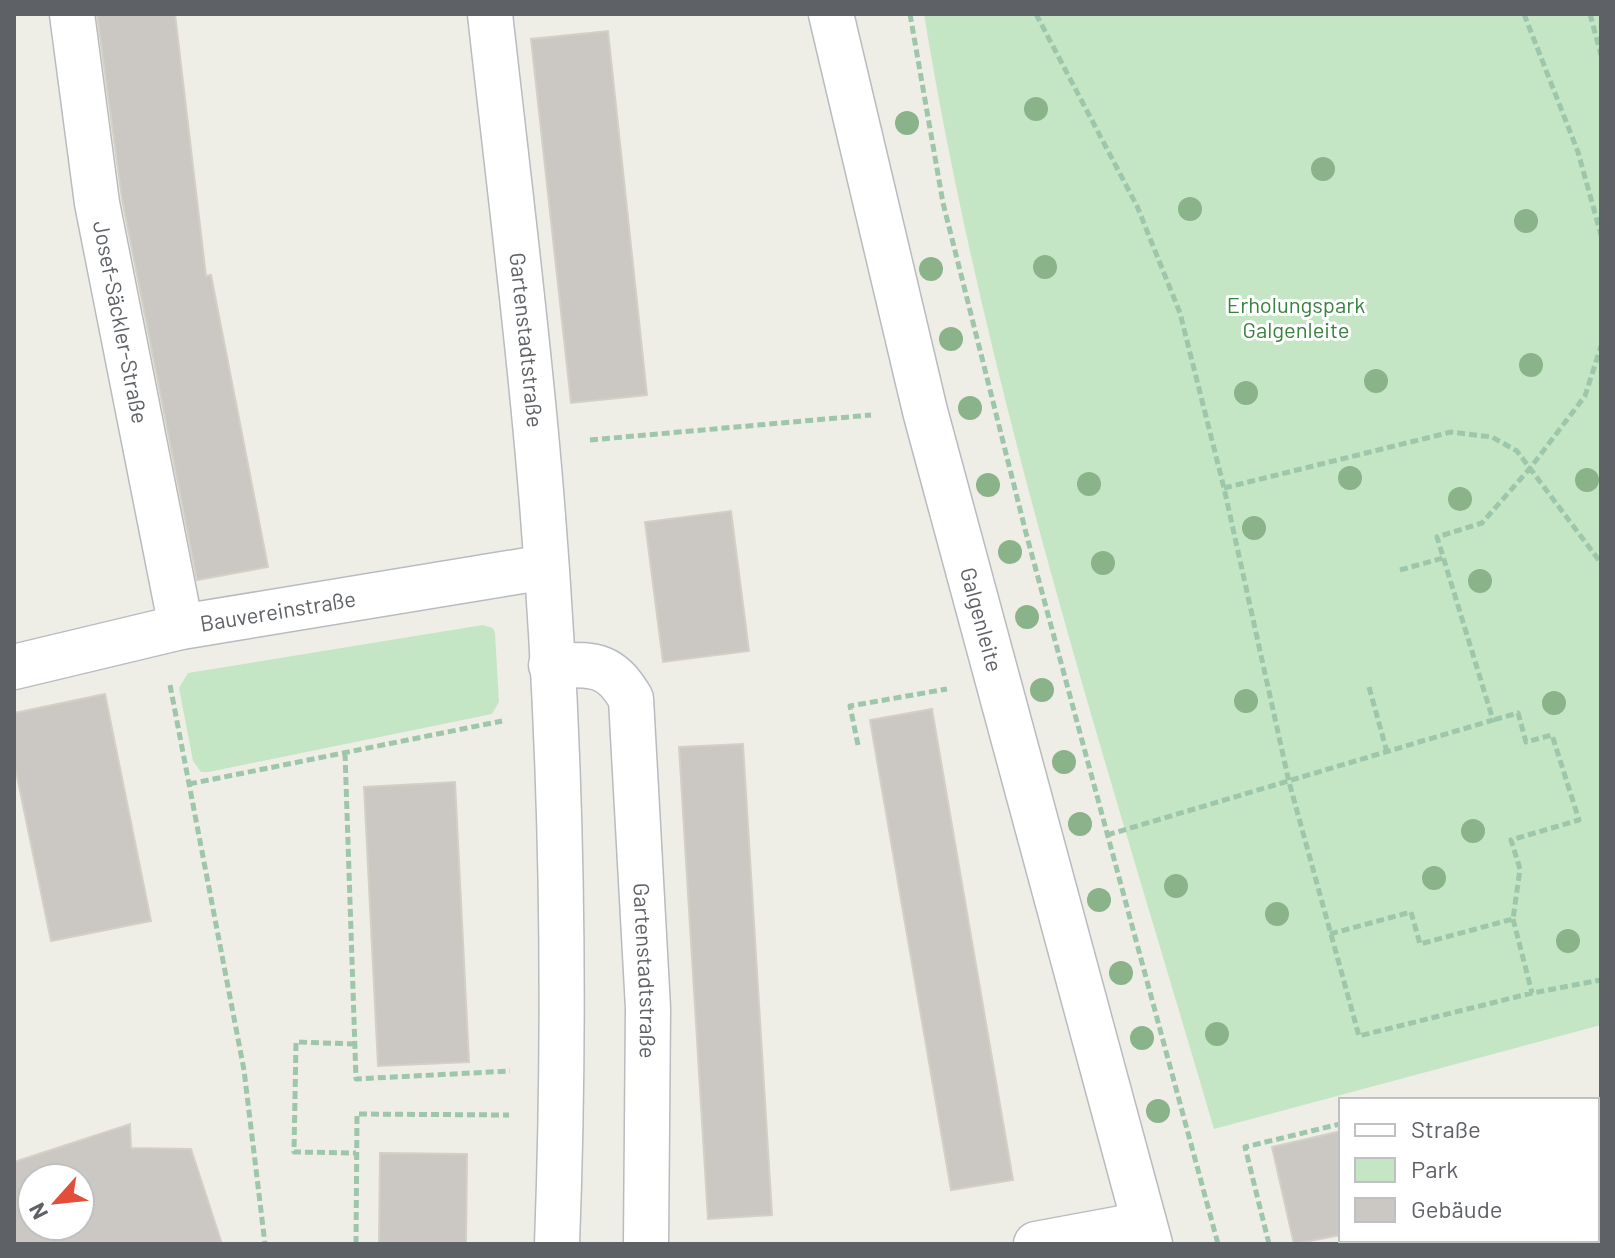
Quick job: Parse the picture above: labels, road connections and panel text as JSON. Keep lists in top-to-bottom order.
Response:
{
  "streets": {
    "street": [
      "Josef-Säckler-Straße",
      "Gartenstadtstraße",
      "Bauvereinstraße",
      "Galgenleite"
    ]
  },
  "crossings": [
    ["Josef-Säckler-Straße", "Bauvereinstraße"],
    ["Gartenstadtstraße", "Bauvereinstraße"]
  ],
  "parks": ["Erholungspark Galgenleite"],
  "legend": ["Straße", "Park", "Gebäude"],
  "north": "bottom left"
}
